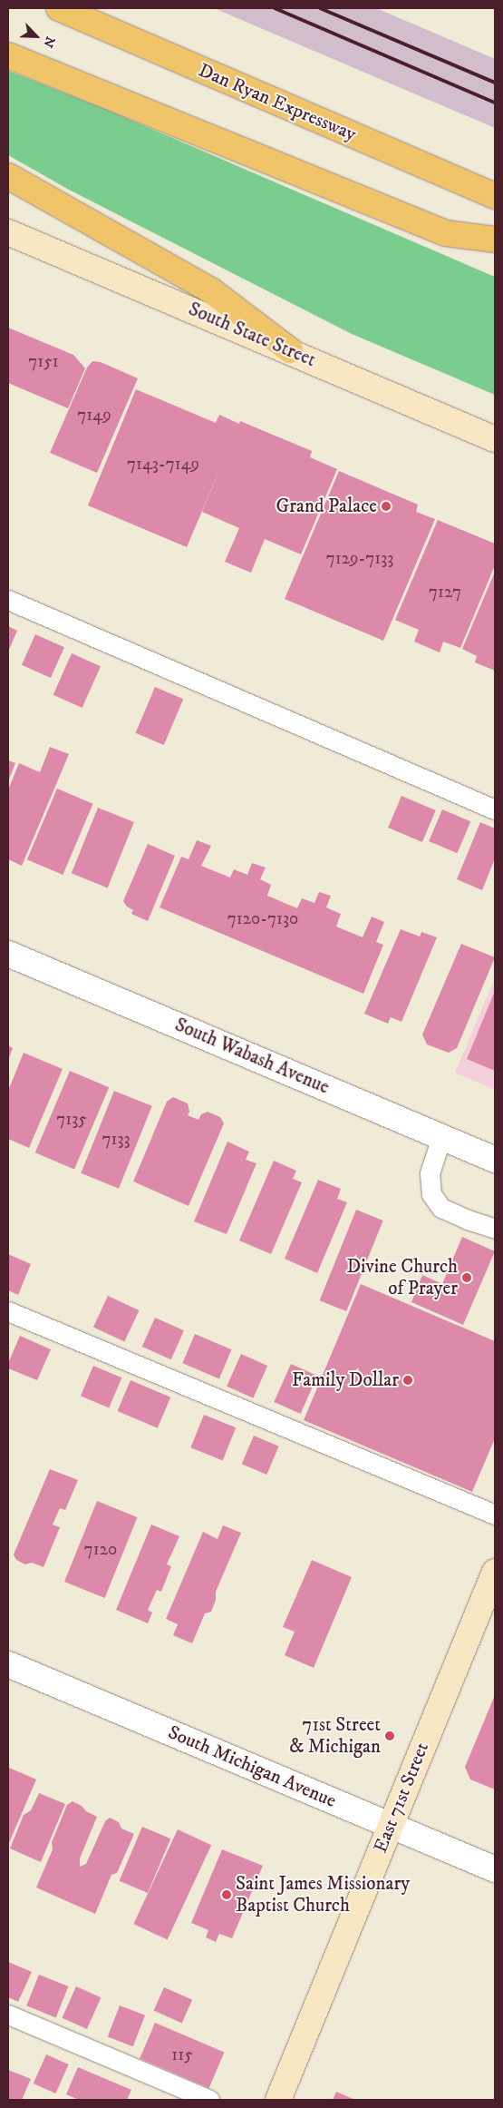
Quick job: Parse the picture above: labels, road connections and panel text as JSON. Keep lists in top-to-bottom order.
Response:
{
  "streets": {
    "highway": ["Dan Ryan Expressway"],
    "main road": ["South State Street", "East 71st Street"],
    "street": ["South Wabash Avenue", "South Michigan Avenue"]
  },
  "crossings": [
    ["South Michigan Avenue", "East 71st Street"]
  ],
  "places": [
    "Grand Palace",
    "Divine Church of Prayer",
    "Family Dollar",
    "71st Street & Michigan",
    "Saint James Missionary Baptist Church"
  ],
  "house_numbers": [
    "7151",
    "7149",
    "7143-7149",
    "7129-7133",
    "7127",
    "7120-7130",
    "7135",
    "7133",
    "7120",
    "115"
  ],
  "north": "bottom right"
}
